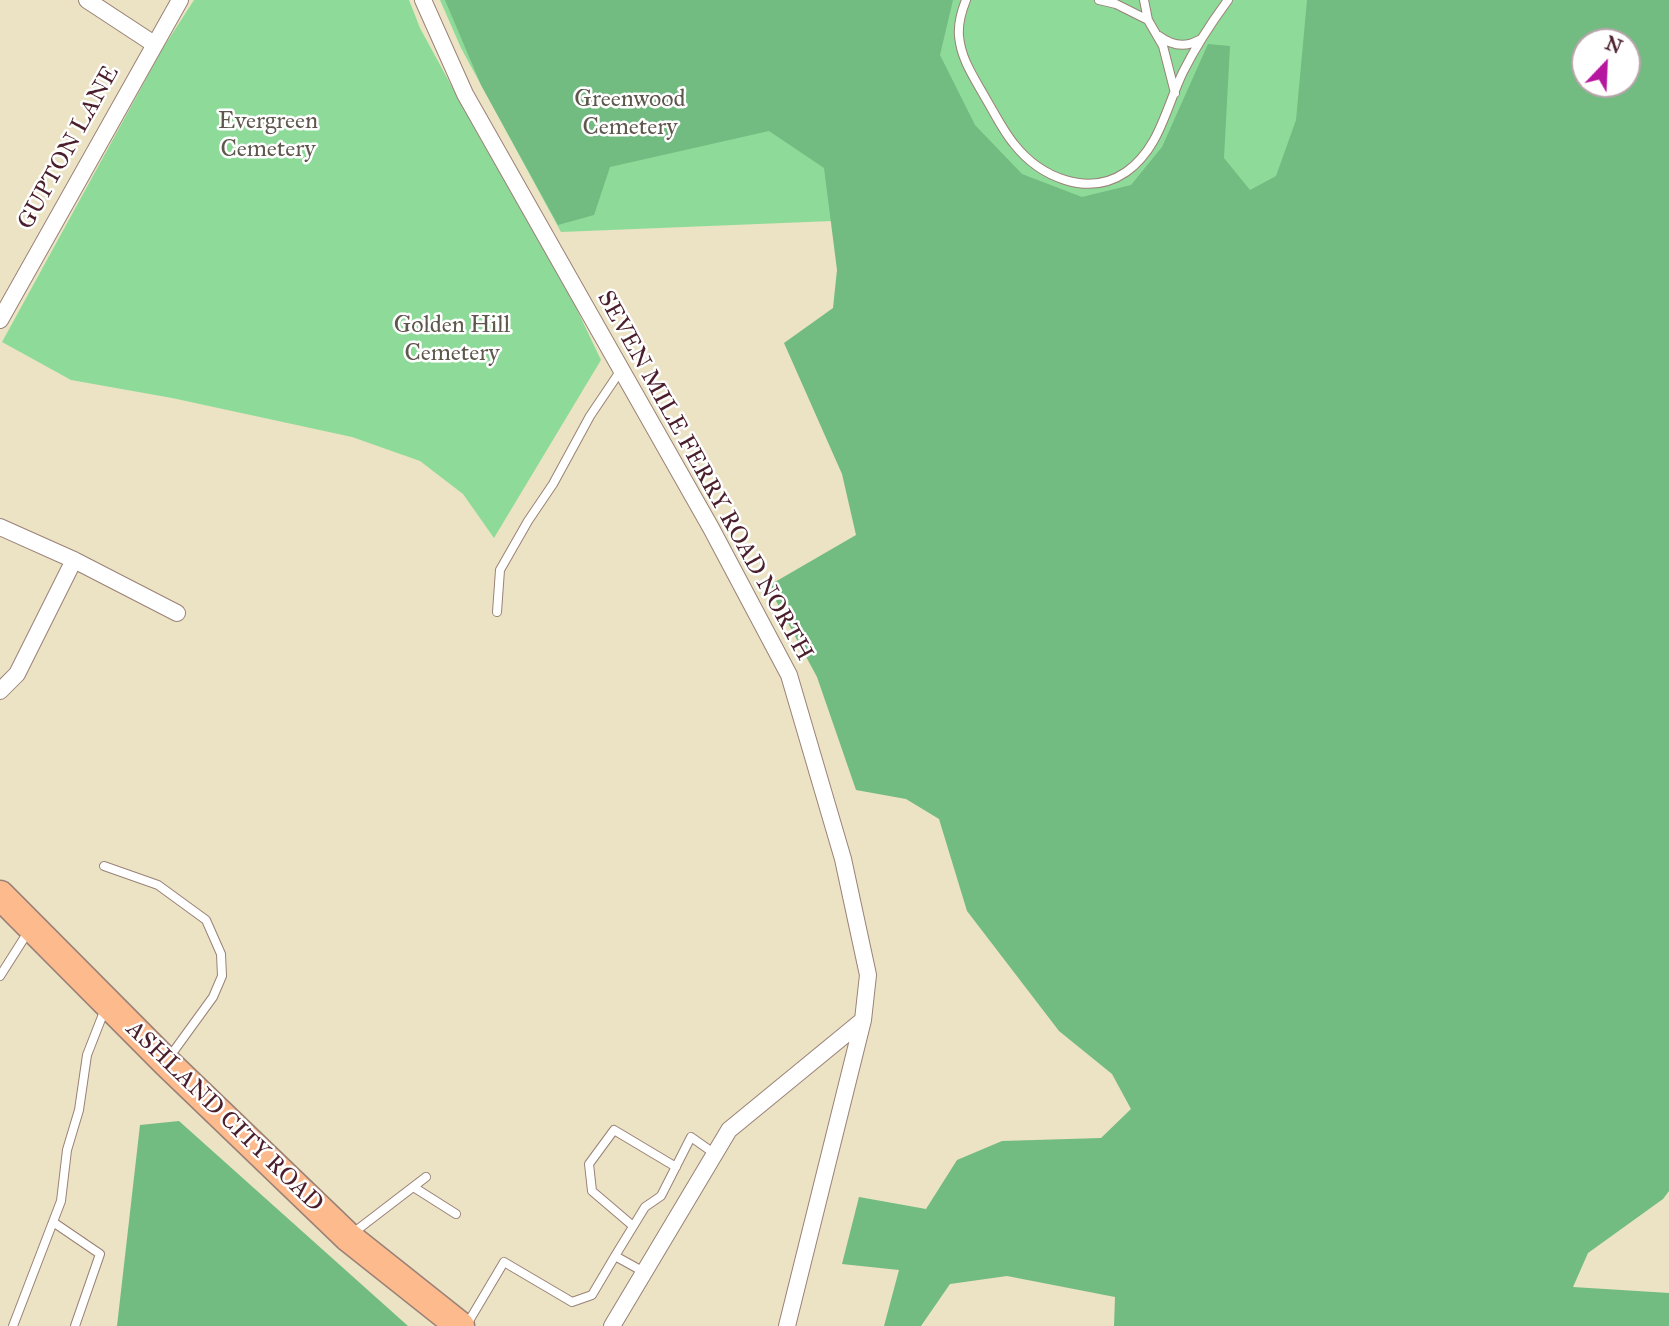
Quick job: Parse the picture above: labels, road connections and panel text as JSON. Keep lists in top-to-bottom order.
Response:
{
  "streets": {
    "highway": ["ASHLAND CITY ROAD"],
    "street": ["GUPTON LANE", "SEVEN MILE FERRY ROAD NORTH"]
  },
  "parks": ["Greenwood Cemetery", "Evergreen Cemetery", "Golden Hill Cemetery"],
  "north": "top right"
}
